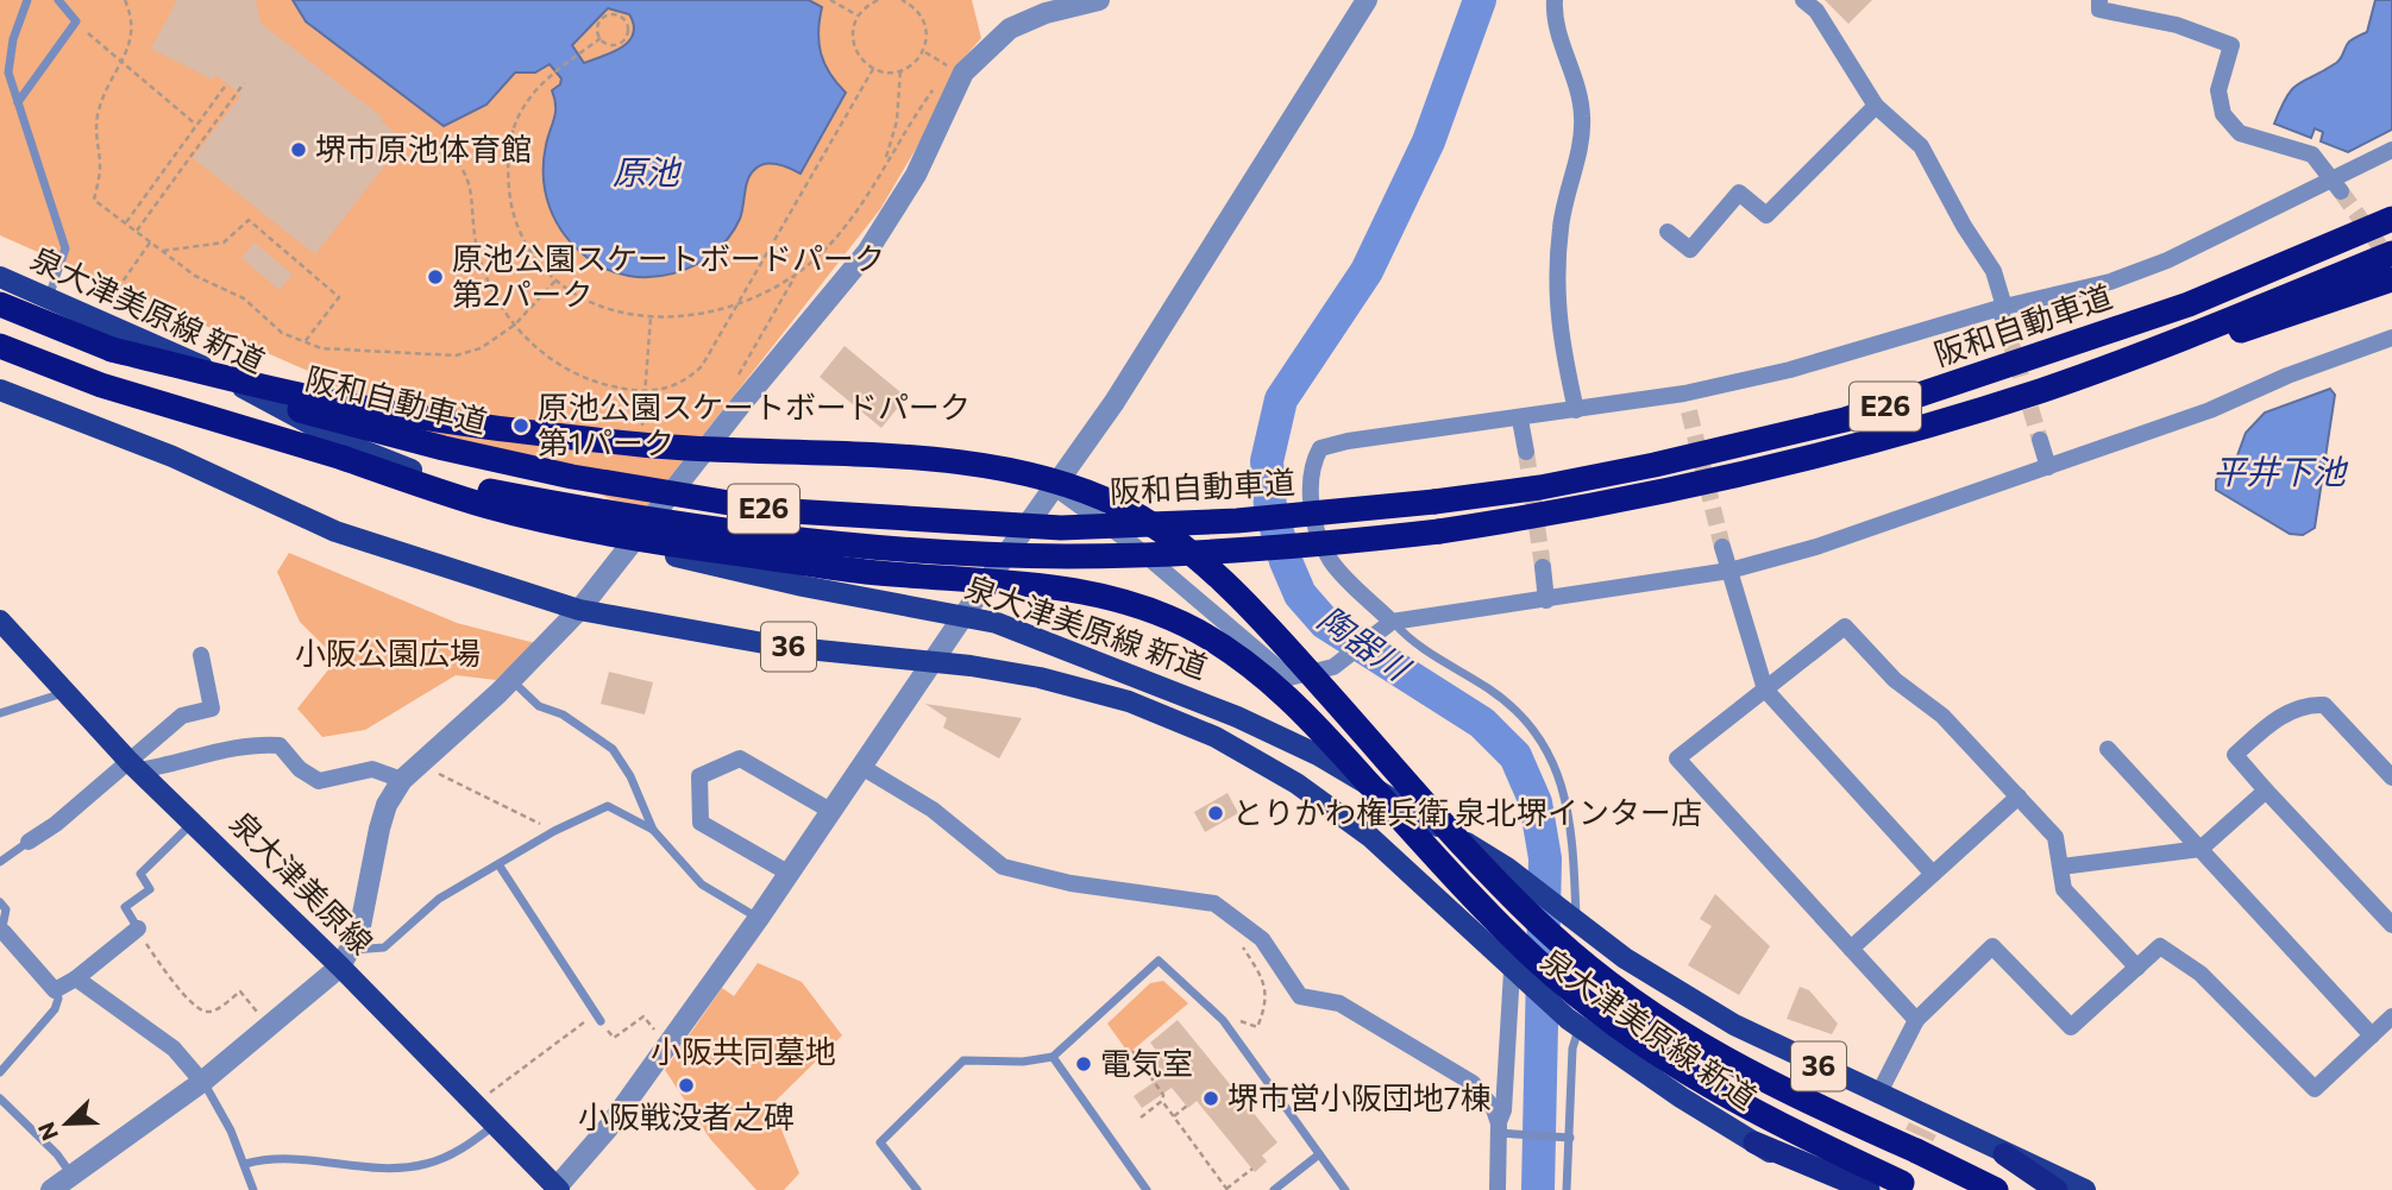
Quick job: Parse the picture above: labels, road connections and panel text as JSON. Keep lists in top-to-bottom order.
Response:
{
  "streets": {
    "highway": ["阪和自動車道", "E26"],
    "main road": ["泉大津美原線 新道", "36", "泉大津美原線"]
  },
  "water": ["原池", "平井下池", "陶器川"],
  "parks": ["小阪公園広場", "小阪共同墓地"],
  "places": [
    "堺市原池体育館",
    "原池公園スケートボードパーク 第2パーク",
    "原池公園スケートボードパーク 第1パーク",
    "とりかわ権兵衛 泉北堺インター店",
    "電気室",
    "小阪戦没者之碑",
    "堺市営小阪団地7棟"
  ],
  "north": "bottom left"
}
